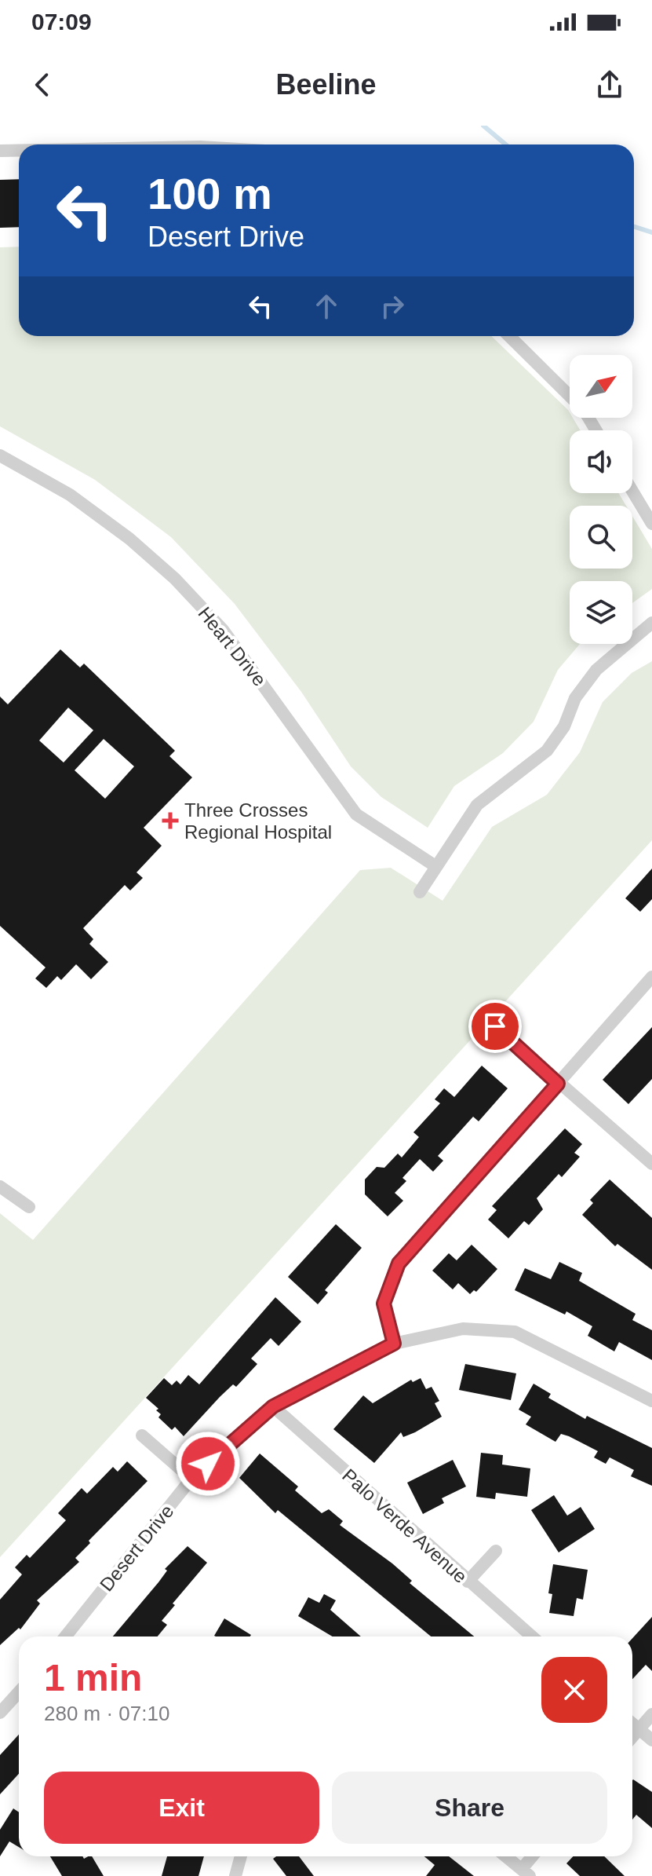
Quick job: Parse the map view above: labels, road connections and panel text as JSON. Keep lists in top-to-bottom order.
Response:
{
  "streets": {
    "street": ["Heart Drive", "Palo Verde Avenue", "Desert Drive"]
  },
  "crossings": [
    ["Palo Verde Avenue", "Desert Drive"]
  ],
  "places": {
    "health": ["Three Crosses Regional Hospital"]
  },
  "north": "top right",
  "page": {
    "status": "07:09",
    "header": "Beeline",
    "turn": ["100 m", "Desert Drive"],
    "heading": ["1 min", "280 m · 07:10"],
    "buttons": ["Exit", "Share"]
  }
}
